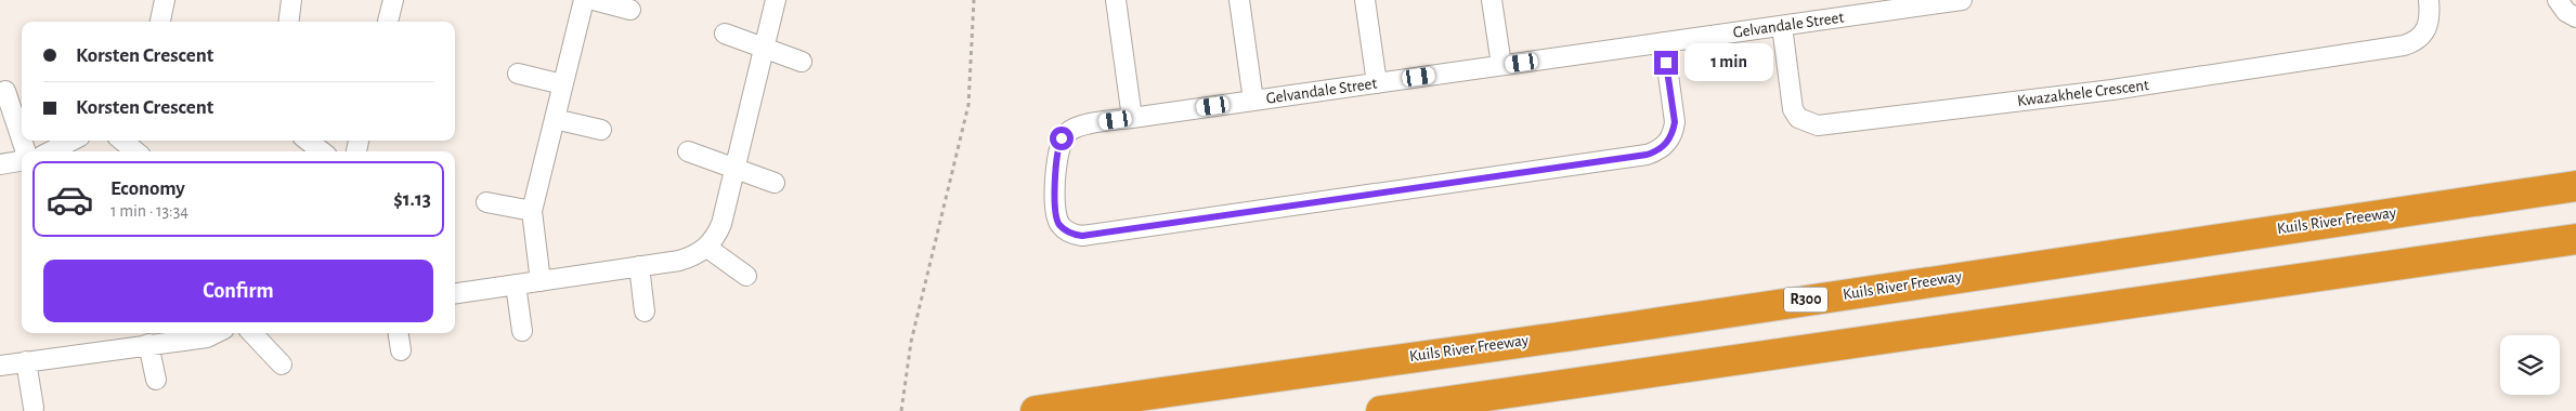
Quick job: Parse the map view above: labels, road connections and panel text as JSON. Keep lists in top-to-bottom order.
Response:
{
  "streets": {
    "highway": ["Kuils River Freeway", "R300"],
    "street": ["Gelvandale Street", "Kwazakhele Crescent"]
  },
  "crossings": [
    ["Gelvandale Street", "Kwazakhele Crescent"]
  ],
  "page": {
    "banner": ["Korsten Crescent", "Korsten Crescent"],
    "bubble": "1 min",
    "list": [
      {
        "name": "Economy",
        "note": "1 min · 13:34",
        "value": "$1.13"
      }
    ],
    "buttons": "Confirm"
  }
}
